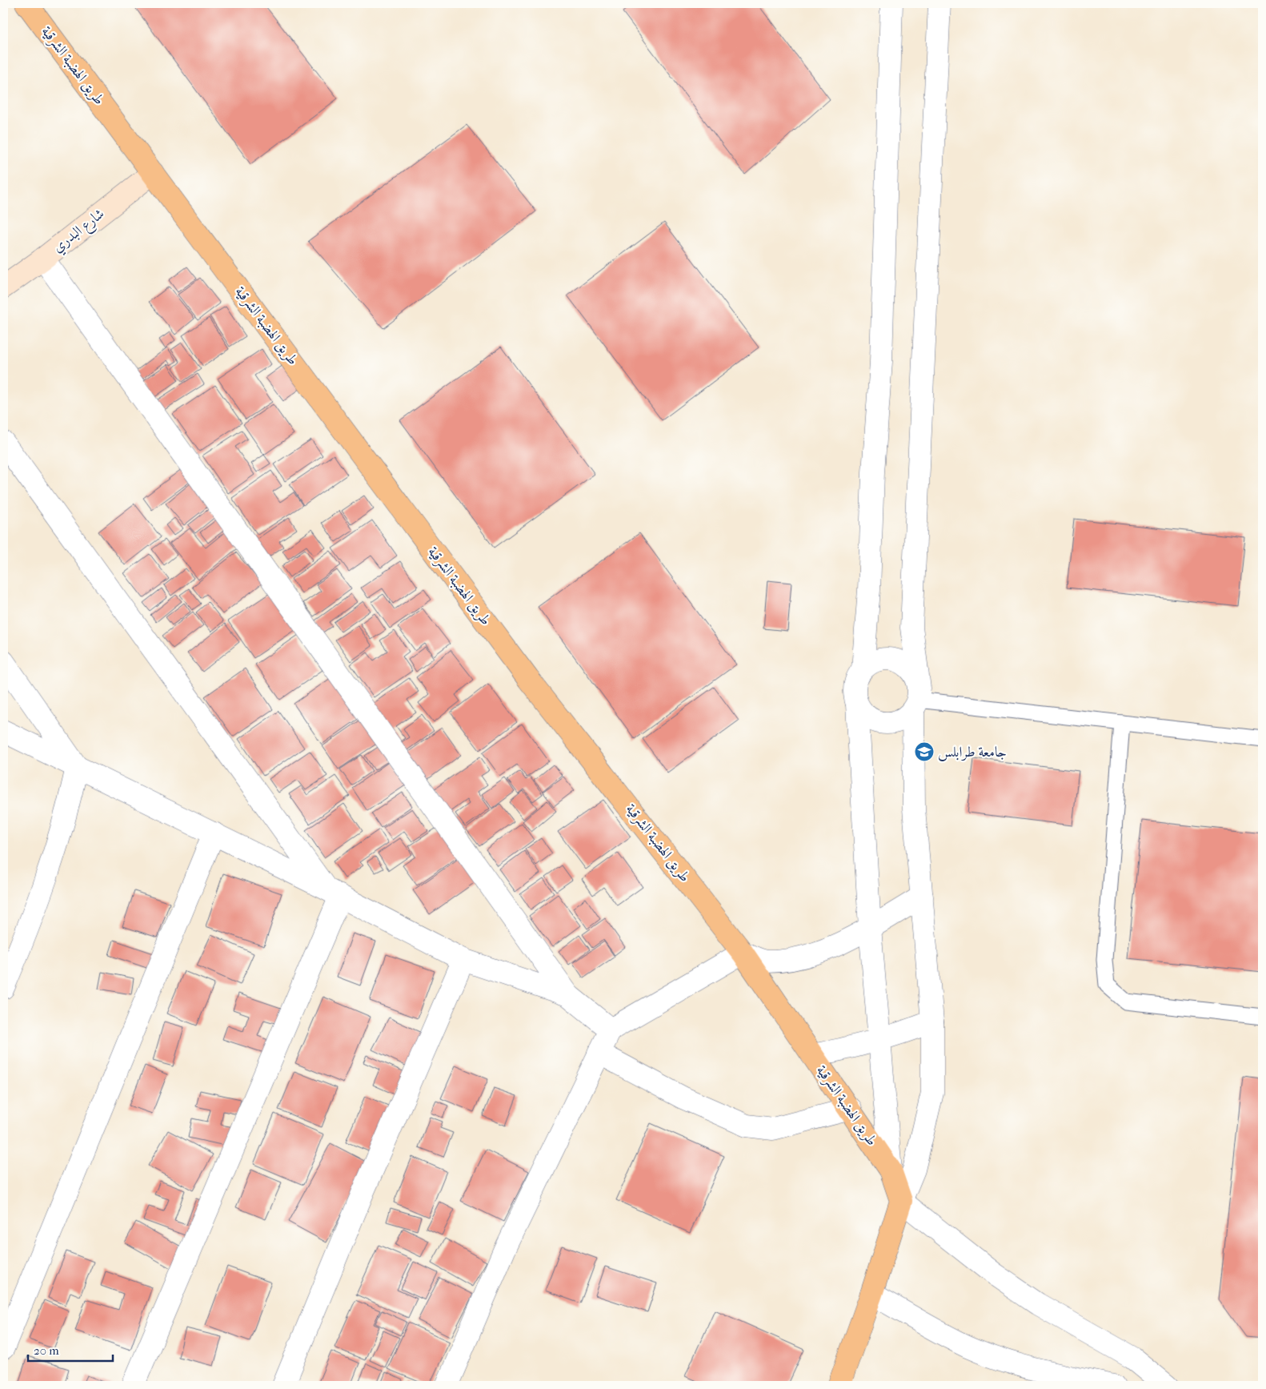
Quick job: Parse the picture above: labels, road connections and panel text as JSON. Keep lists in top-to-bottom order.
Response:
{
  "streets": {
    "main road": ["طريق الهضبة الشرقية"],
    "street": ["شارع البدري"]
  },
  "crossings": [
    ["طريق الهضبة الشرقية", "شارع البدري"]
  ],
  "places": {
    "school or university": ["جامعة طرابلس"]
  },
  "scale_bar": "20 m"
}
